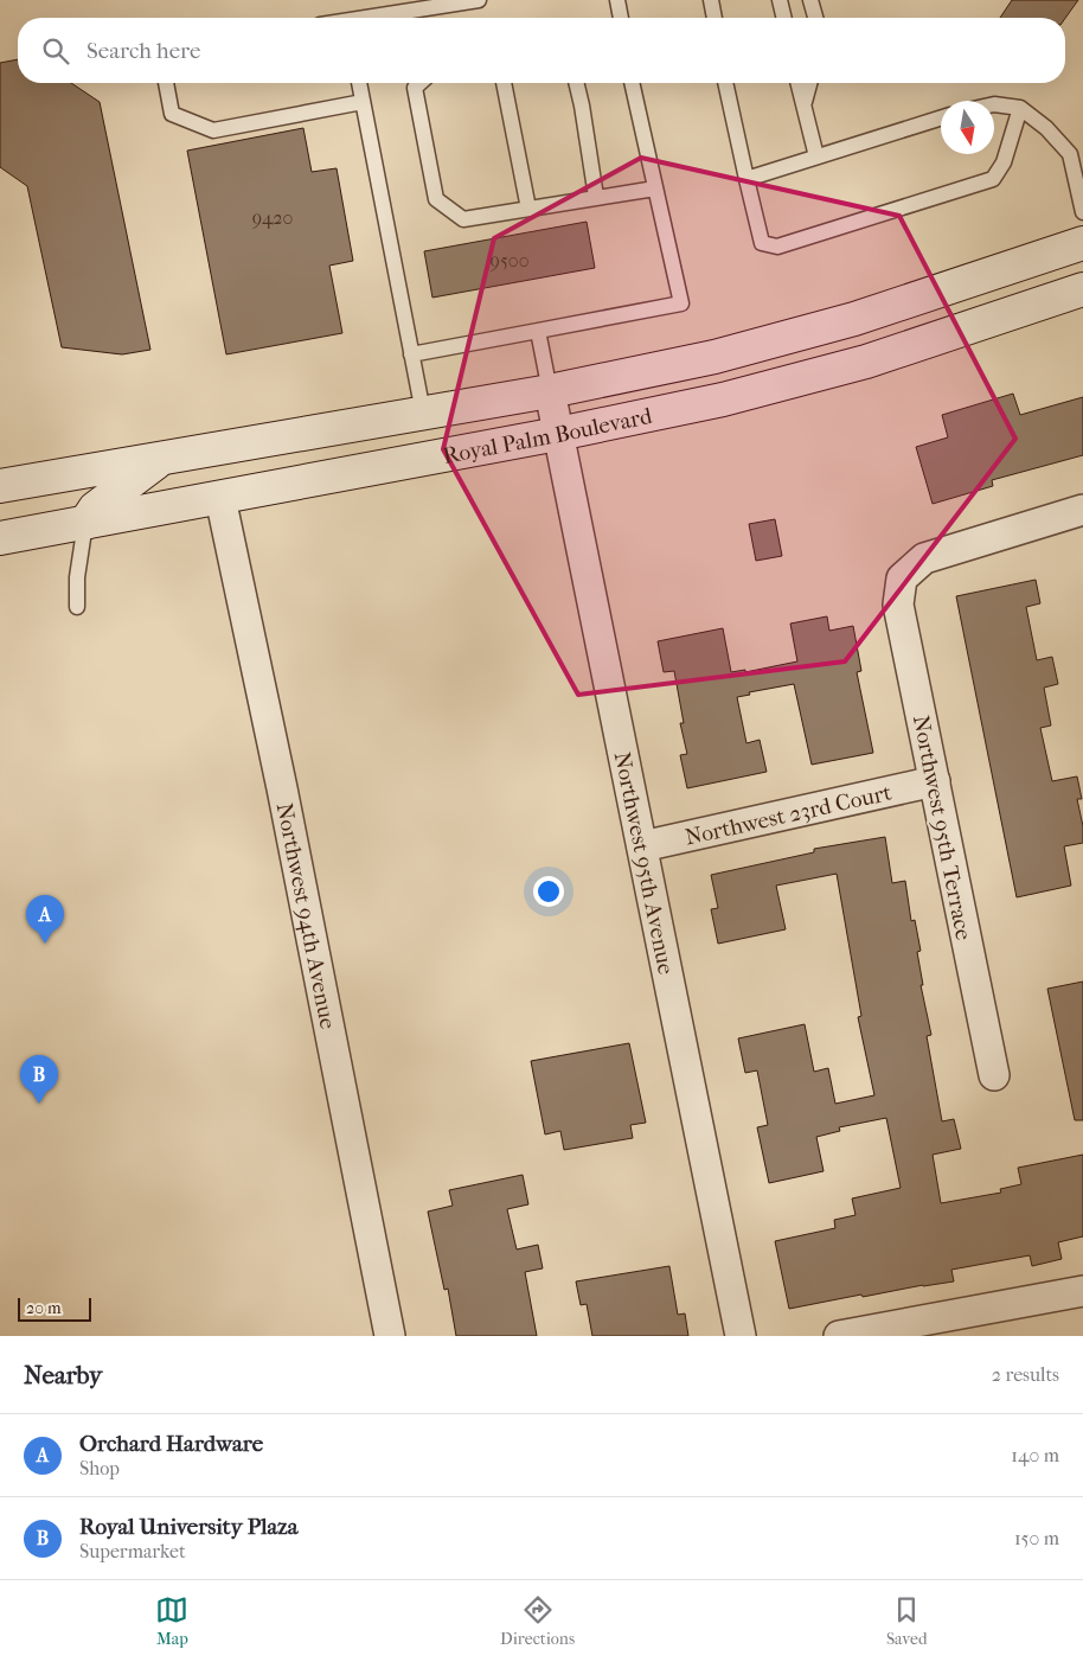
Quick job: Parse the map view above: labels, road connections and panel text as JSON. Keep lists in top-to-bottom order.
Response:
{
  "streets": {
    "main road": ["Royal Palm Boulevard"],
    "street": [
      "Northwest 23rd Court",
      "Northwest 95th Terrace",
      "Northwest 95th Avenue",
      "Northwest 94th Avenue"
    ]
  },
  "crossings": [
    ["Royal Palm Boulevard", "Northwest 95th Avenue"],
    ["Royal Palm Boulevard", "Northwest 94th Avenue"],
    ["Northwest 23rd Court", "Northwest 95th Terrace"],
    ["Northwest 23rd Court", "Northwest 95th Avenue"]
  ],
  "house_numbers": ["9420", "9500"],
  "scale_bar": "20 m",
  "north": "bottom",
  "page": {
    "search": "Search here",
    "pins": ["A", "B"],
    "scale": "20 m",
    "heading": ["Nearby", "2 results"],
    "list": [
      {
        "mark": "A",
        "name": "Orchard Hardware",
        "note": "Shop",
        "value": "140 m"
      },
      {
        "mark": "B",
        "name": "Royal University Plaza",
        "note": "Supermarket",
        "value": "150 m"
      }
    ],
    "nav": ["Map", "Directions", "Saved"]
  }
}
